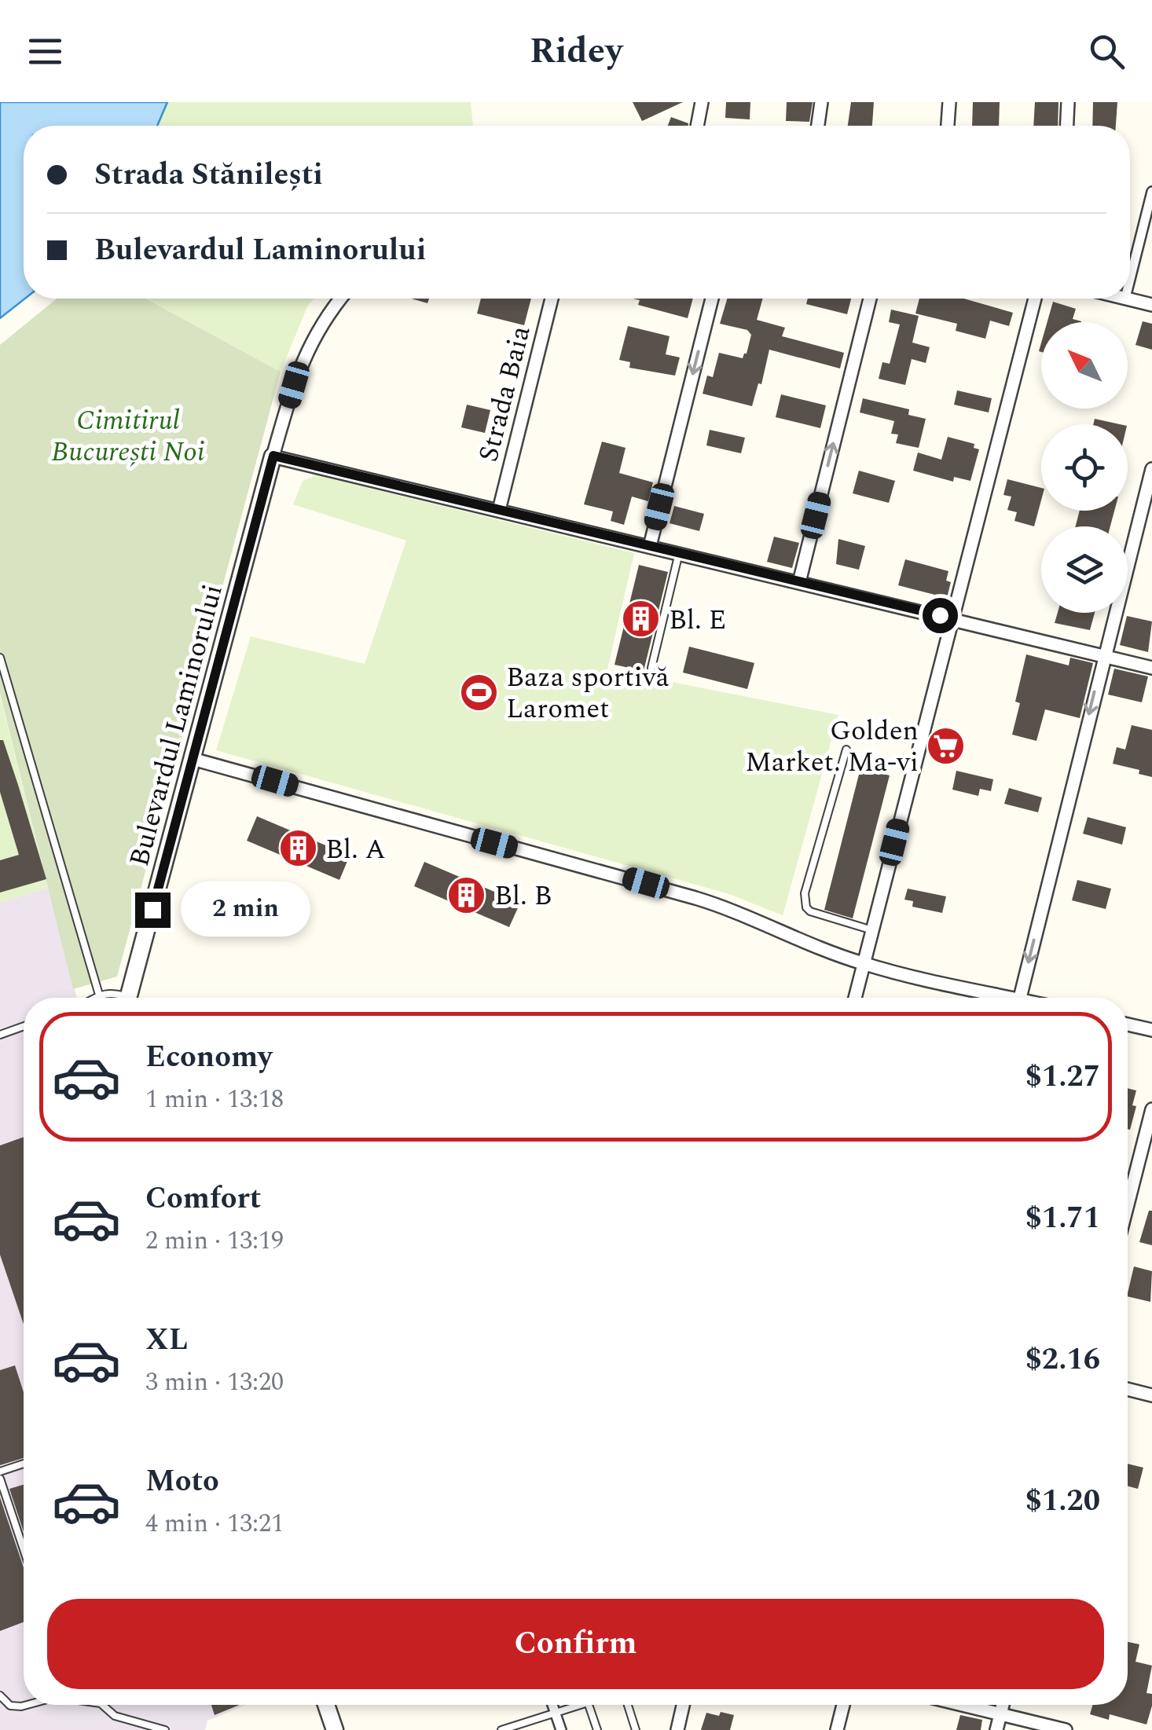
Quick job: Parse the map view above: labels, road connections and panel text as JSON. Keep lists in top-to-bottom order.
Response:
{
  "streets": {
    "street": ["Strada Baia", "Bulevardul Laminorului"]
  },
  "parks": ["Cimitirul București Noi"],
  "places": {
    "building": ["Bl. E", "Bl. A", "Bl. B"],
    "sports": ["Baza sportivă Laromet"],
    "supermarket": ["Golden Market. Ma-vi"]
  },
  "north": "top left",
  "page": {
    "header": "Ridey",
    "banner": ["Strada Stănilești", "Bulevardul Laminorului"],
    "bubble": "2 min",
    "list": [
      {
        "name": "Economy",
        "note": "1 min · 13:18",
        "value": "$1.27"
      },
      {
        "name": "Comfort",
        "note": "2 min · 13:19",
        "value": "$1.71"
      },
      {
        "name": "XL",
        "note": "3 min · 13:20",
        "value": "$2.16"
      },
      {
        "name": "Moto",
        "note": "4 min · 13:21",
        "value": "$1.20"
      }
    ],
    "buttons": "Confirm"
  }
}
